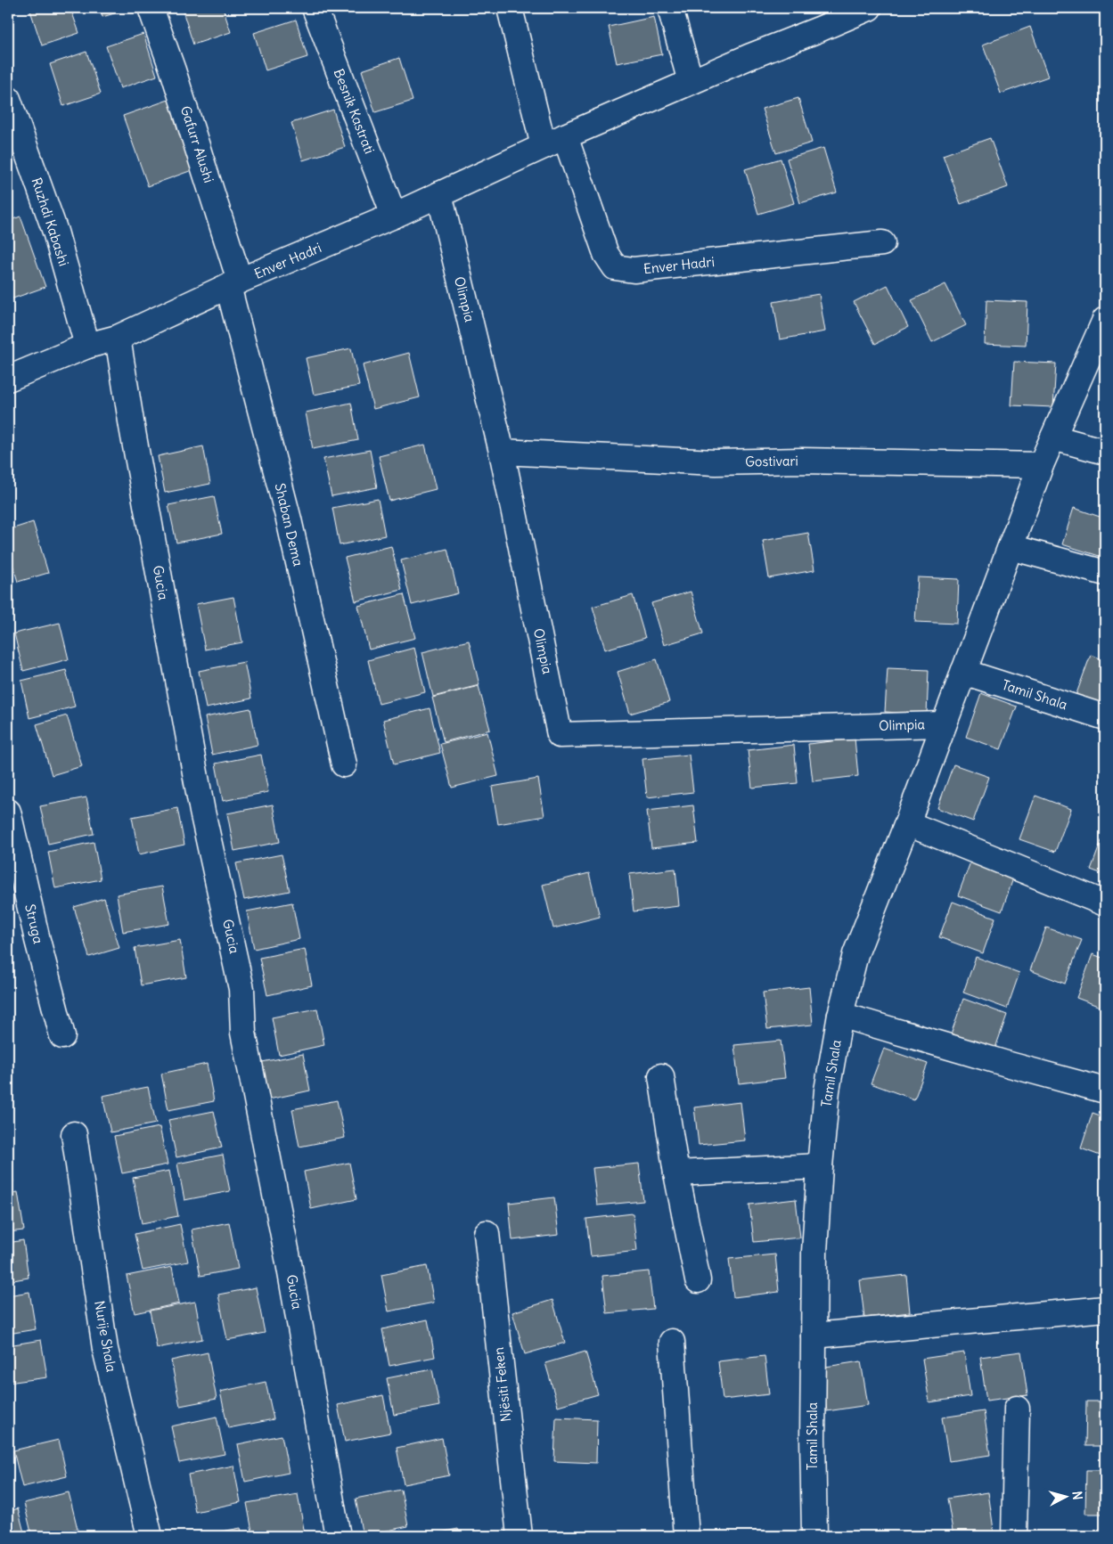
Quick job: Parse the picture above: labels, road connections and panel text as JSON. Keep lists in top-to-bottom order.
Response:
{
  "streets": {
    "street": [
      "Besnik Kastrati",
      "Gafurr Alushi",
      "Ruzhdi Kabashi",
      "Enver Hadri",
      "Olimpia",
      "Gostivari",
      "Shaban Dema",
      "Gucia",
      "Tamil Shala",
      "Struga",
      "Nurije Shala",
      "Njësiti Feken"
    ]
  },
  "crossings": [
    ["Besnik Kastrati", "Enver Hadri"],
    ["Gafurr Alushi", "Enver Hadri"],
    ["Gafurr Alushi", "Shaban Dema"],
    ["Ruzhdi Kabashi", "Enver Hadri"],
    ["Enver Hadri", "Olimpia"],
    ["Enver Hadri", "Shaban Dema"],
    ["Enver Hadri", "Gucia"],
    ["Olimpia", "Gostivari"],
    ["Olimpia", "Tamil Shala"],
    ["Gostivari", "Tamil Shala"]
  ],
  "north": "right"
}
